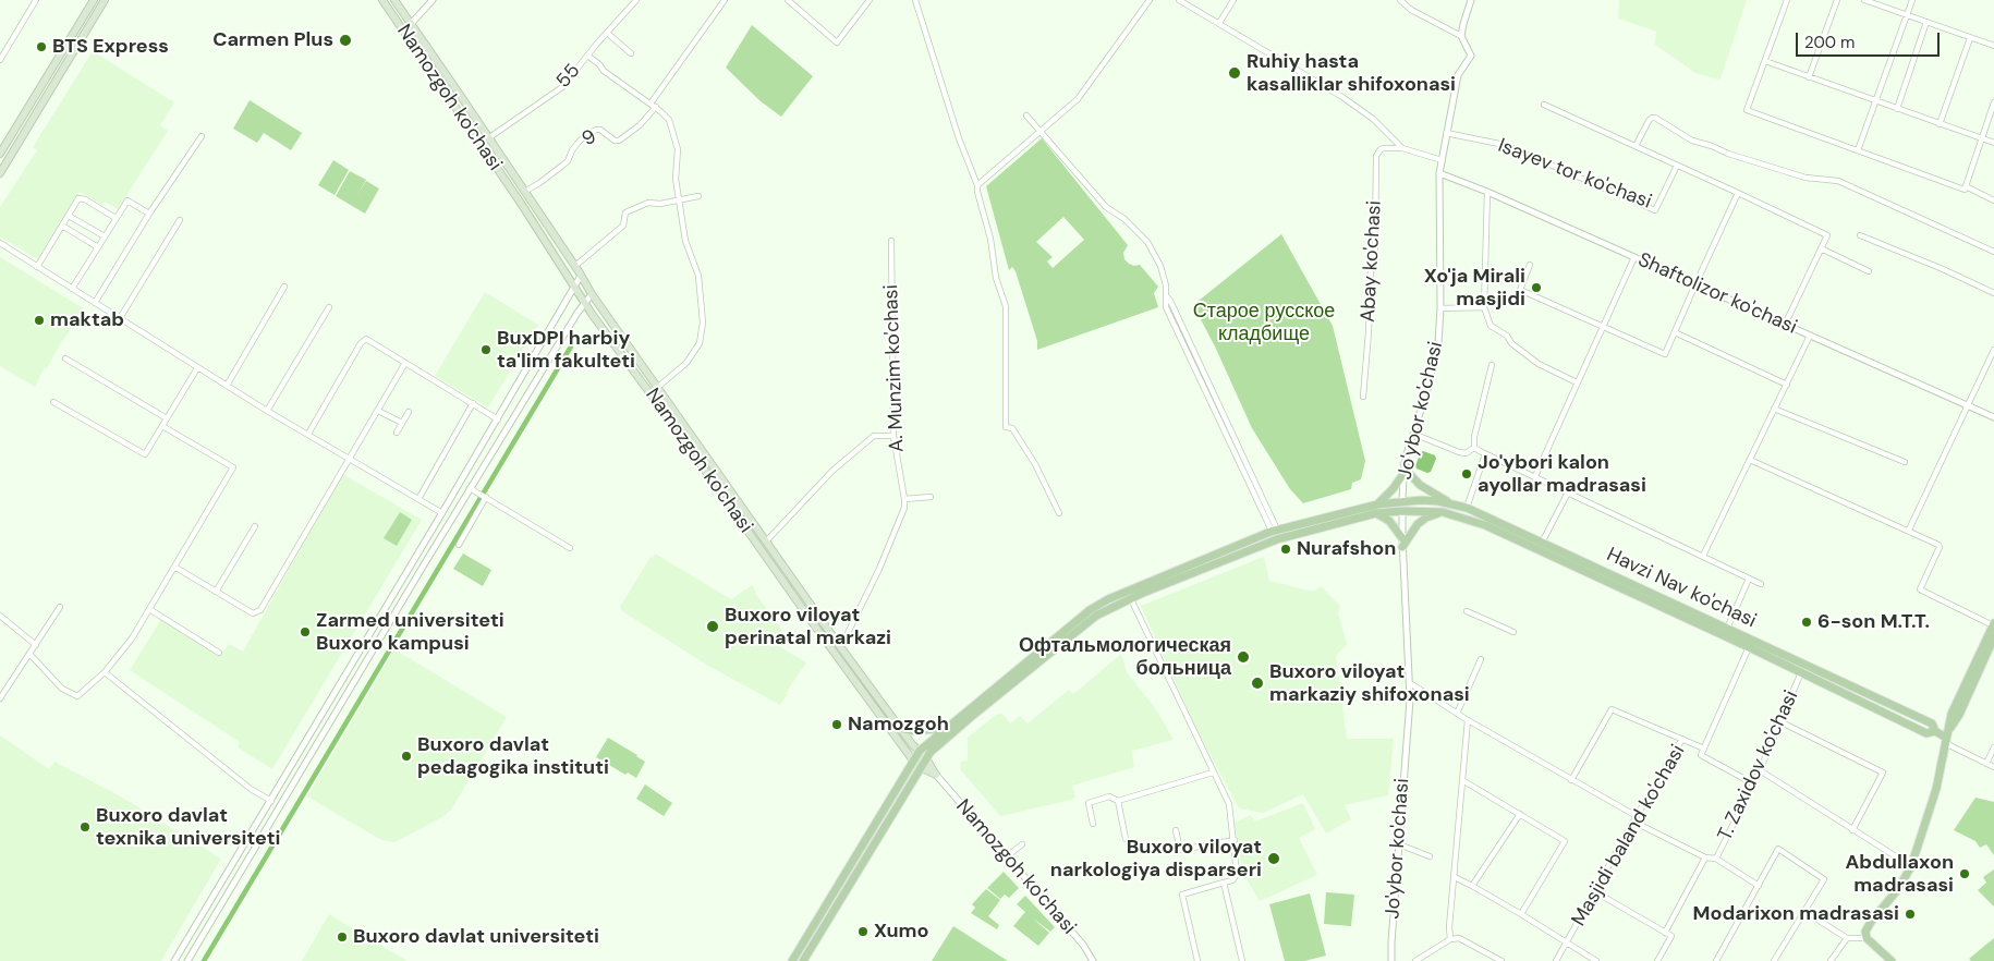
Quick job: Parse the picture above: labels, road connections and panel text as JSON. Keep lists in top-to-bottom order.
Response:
{
  "streets": {
    "main road": ["Namozgoh ko'chasi", "Jo'ybor ko'chasi", "Havzi Nav ko'chasi"],
    "street": [
      "55",
      "9",
      "Isayev tor ko'chasi",
      "Abay ko'chasi",
      "Shaftolizor ko'chasi",
      "A. Munzim ko'chasi",
      "T. Zaxidov ko'chasi",
      "Masjidi baland ko'chasi"
    ]
  },
  "crossings": [
    ["55", "Namozgoh ko'chasi"],
    ["Namozgoh ko'chasi", "9"],
    ["Namozgoh ko'chasi", "A. Munzim ko'chasi"],
    ["Isayev tor ko'chasi", "Jo'ybor ko'chasi"],
    ["Shaftolizor ko'chasi", "Jo'ybor ko'chasi"],
    ["Jo'ybor ko'chasi", "Havzi Nav ko'chasi"],
    ["Havzi Nav ko'chasi", "T. Zaxidov ko'chasi"],
    ["Havzi Nav ko'chasi", "Masjidi baland ko'chasi"]
  ],
  "parks": ["Старое русское кладбище"],
  "places": [
    "Carmen Plus",
    "BTS Express",
    "Ruhiy hasta kasalliklar shifoxonasi",
    "Xo'ja Mirali masjidi",
    "maktab",
    "BuxDPI harbiy ta'lim fakulteti",
    "Jo'ybori kalon ayollar madrasasi",
    "Nurafshon",
    "6-son M.T.T.",
    "Buxoro viloyat perinatal markazi",
    "Zarmed universiteti Buxoro kampusi",
    "Офтальмологическая больница",
    "Buxoro viloyat markaziy shifoxonasi",
    "Namozgoh",
    "Buxoro davlat pedagogika instituti",
    "Buxoro davlat texnika universiteti",
    "Buxoro viloyat narkologiya disparseri",
    "Abdullaxon madrasasi",
    "Modarixon madrasasi",
    "Xumo",
    "Buxoro davlat universiteti"
  ],
  "scale_bar": "200 m"
}
